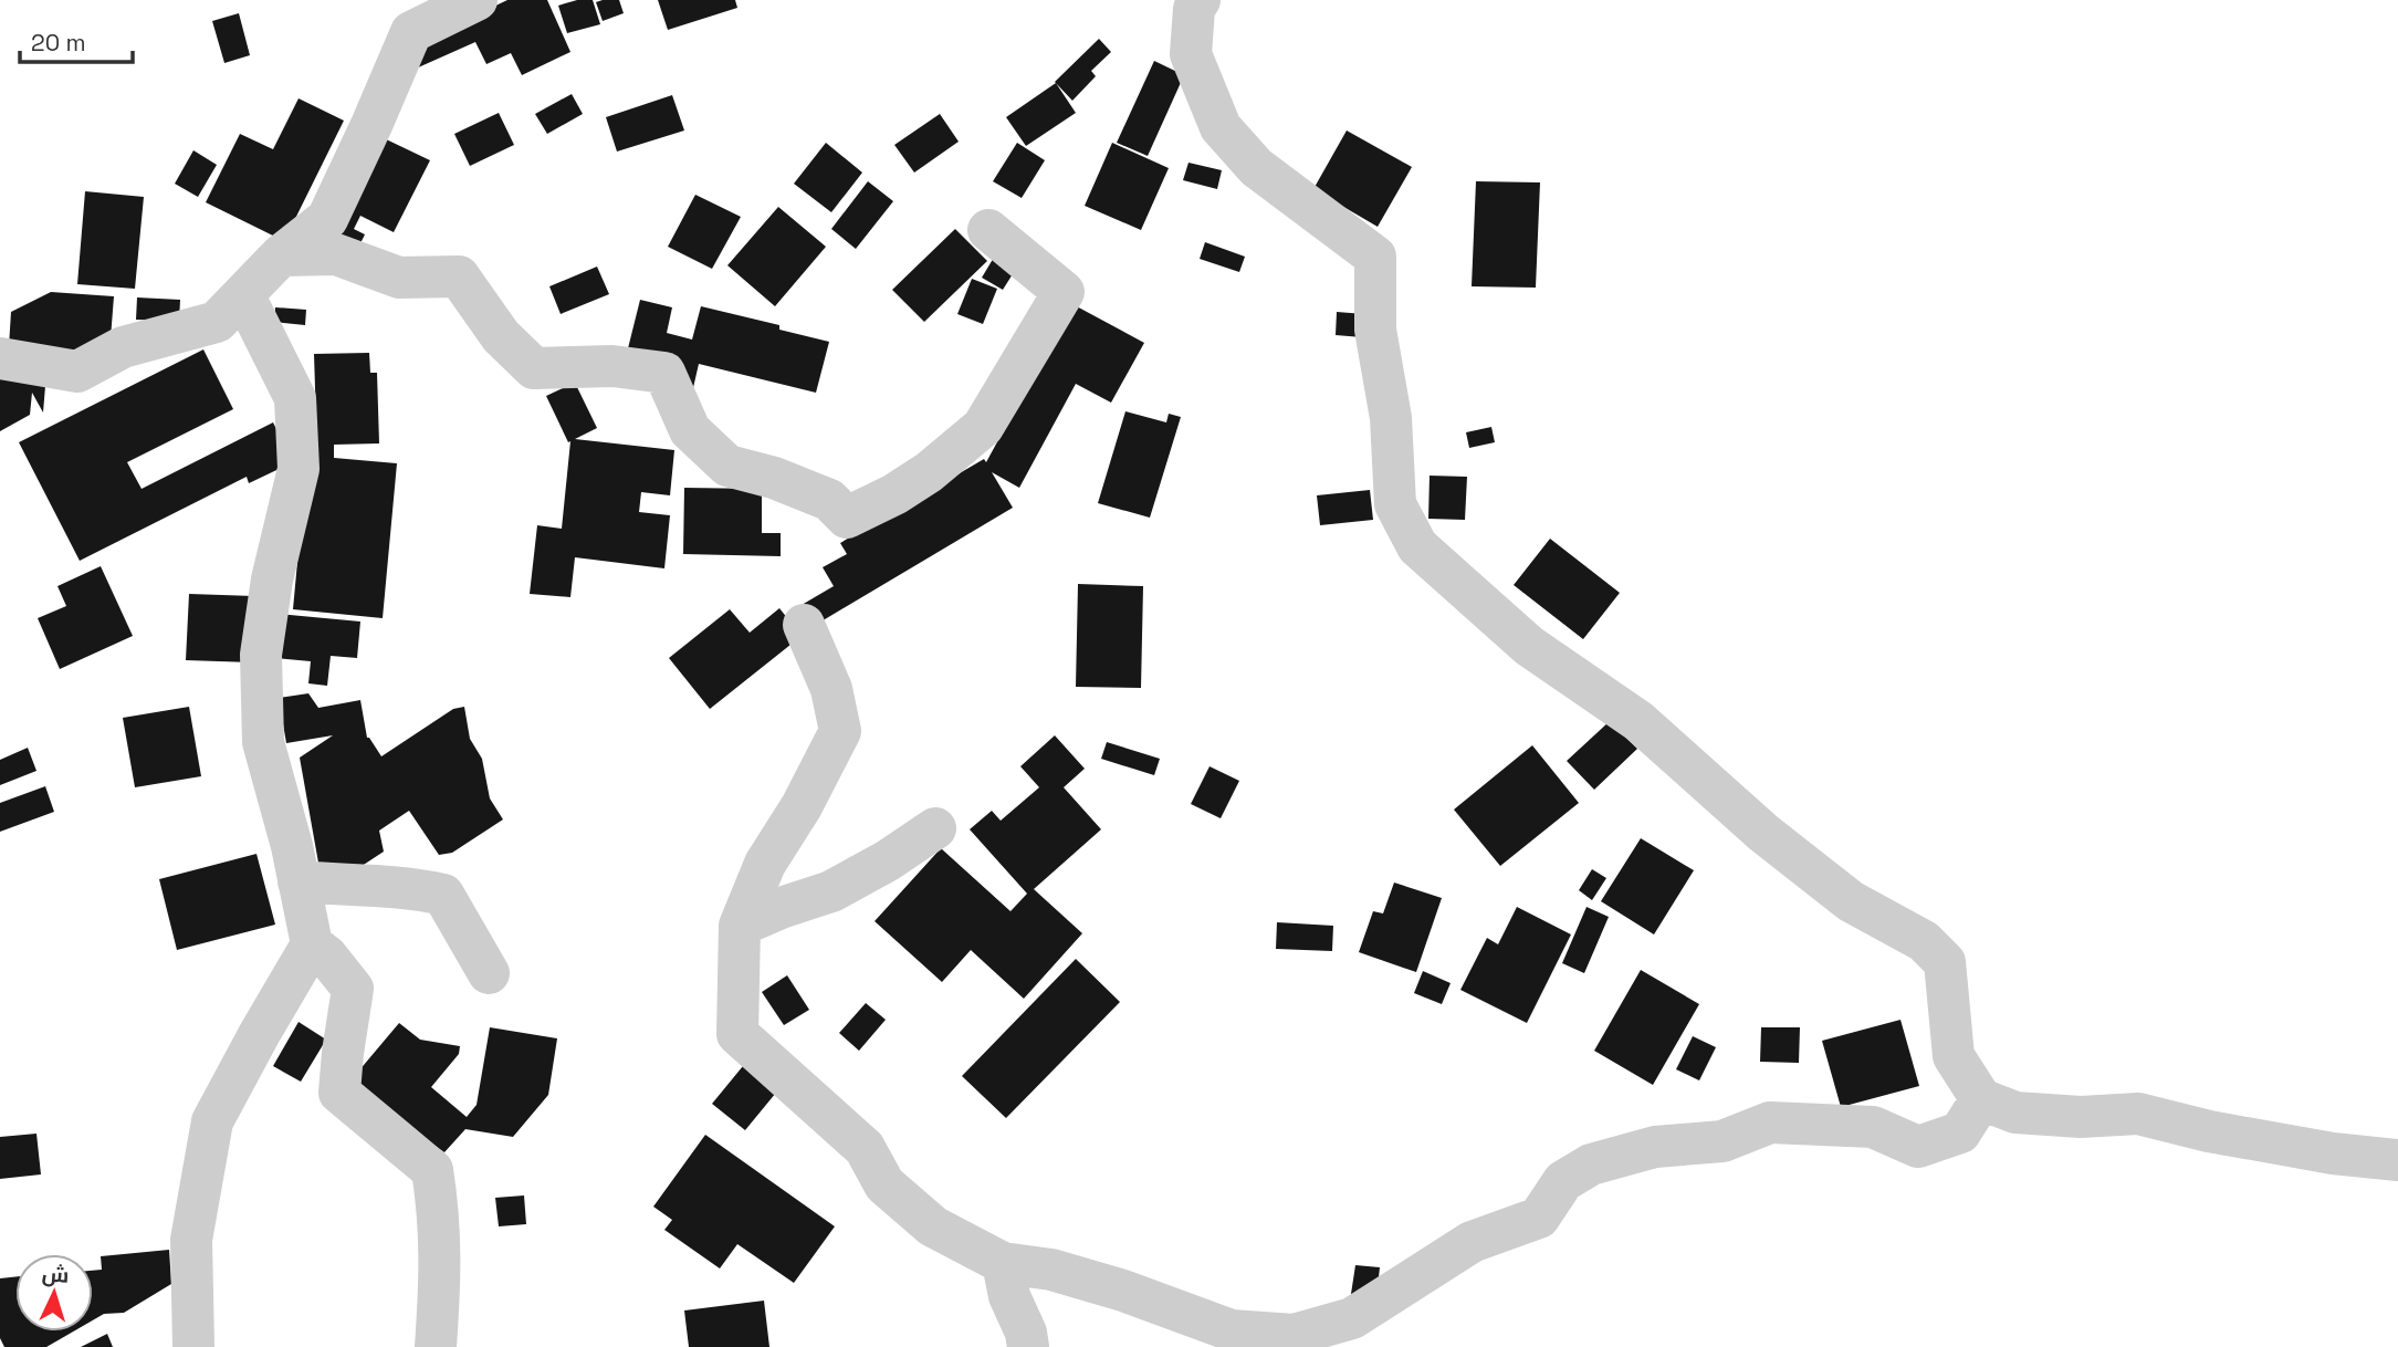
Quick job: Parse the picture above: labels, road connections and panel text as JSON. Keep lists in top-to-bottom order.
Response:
{
  "scale_bar": "20 m",
  "north": "top"
}
